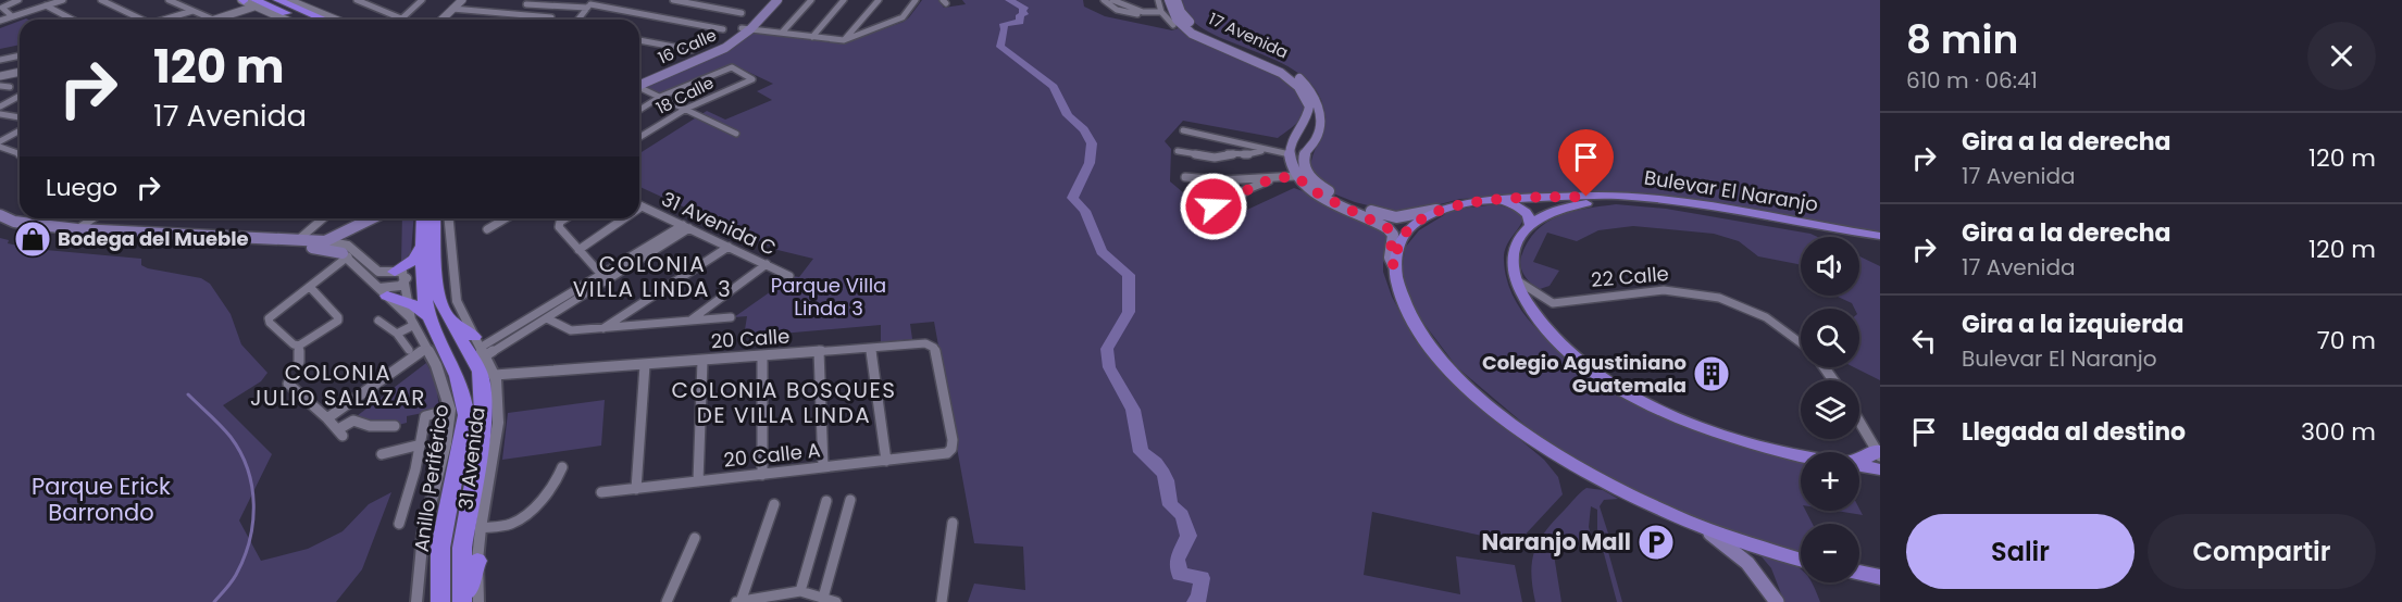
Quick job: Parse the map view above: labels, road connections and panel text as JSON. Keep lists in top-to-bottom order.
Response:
{
  "streets": {
    "highway": ["Anillo Periférico"],
    "main road": ["17 Avenida", "16 Calle", "Bulevar El Naranjo"],
    "street": [
      "18 Calle",
      "31 Avenida C",
      "22 Calle",
      "20 Calle",
      "20 Calle A",
      "31 Avenida"
    ]
  },
  "crossings": [
    ["17 Avenida", "Bulevar El Naranjo"],
    ["20 Calle", "20 Calle A"],
    ["20 Calle", "31 Avenida"]
  ],
  "districts": ["COLONIA VILLA LINDA 3", "COLONIA JULIO SALAZAR", "COLONIA BOSQUES DE VILLA LINDA"],
  "parks": ["Parque Villa Linda 3", "Parque Erick Barrondo"],
  "places": {
    "shop": ["Bodega del Mueble"],
    "building": ["Colegio Agustiniano Guatemala"],
    "parking": ["Naranjo Mall"]
  },
  "page": {
    "heading": ["8 min", "610 m · 06:41"],
    "turn": ["120 m", "17 Avenida"],
    "list": [
      {
        "name": "Gira a la derecha",
        "note": "17 Avenida",
        "value": "120 m"
      },
      {
        "name": "Gira a la derecha",
        "note": "17 Avenida",
        "value": "120 m"
      },
      {
        "name": "Gira a la izquierda",
        "note": "Bulevar El Naranjo",
        "value": "70 m"
      },
      {
        "name": "Llegada al destino",
        "value": "300 m"
      }
    ],
    "then": "Luego",
    "map_buttons": ["+", "−"],
    "buttons": ["Salir", "Compartir"]
  }
}
